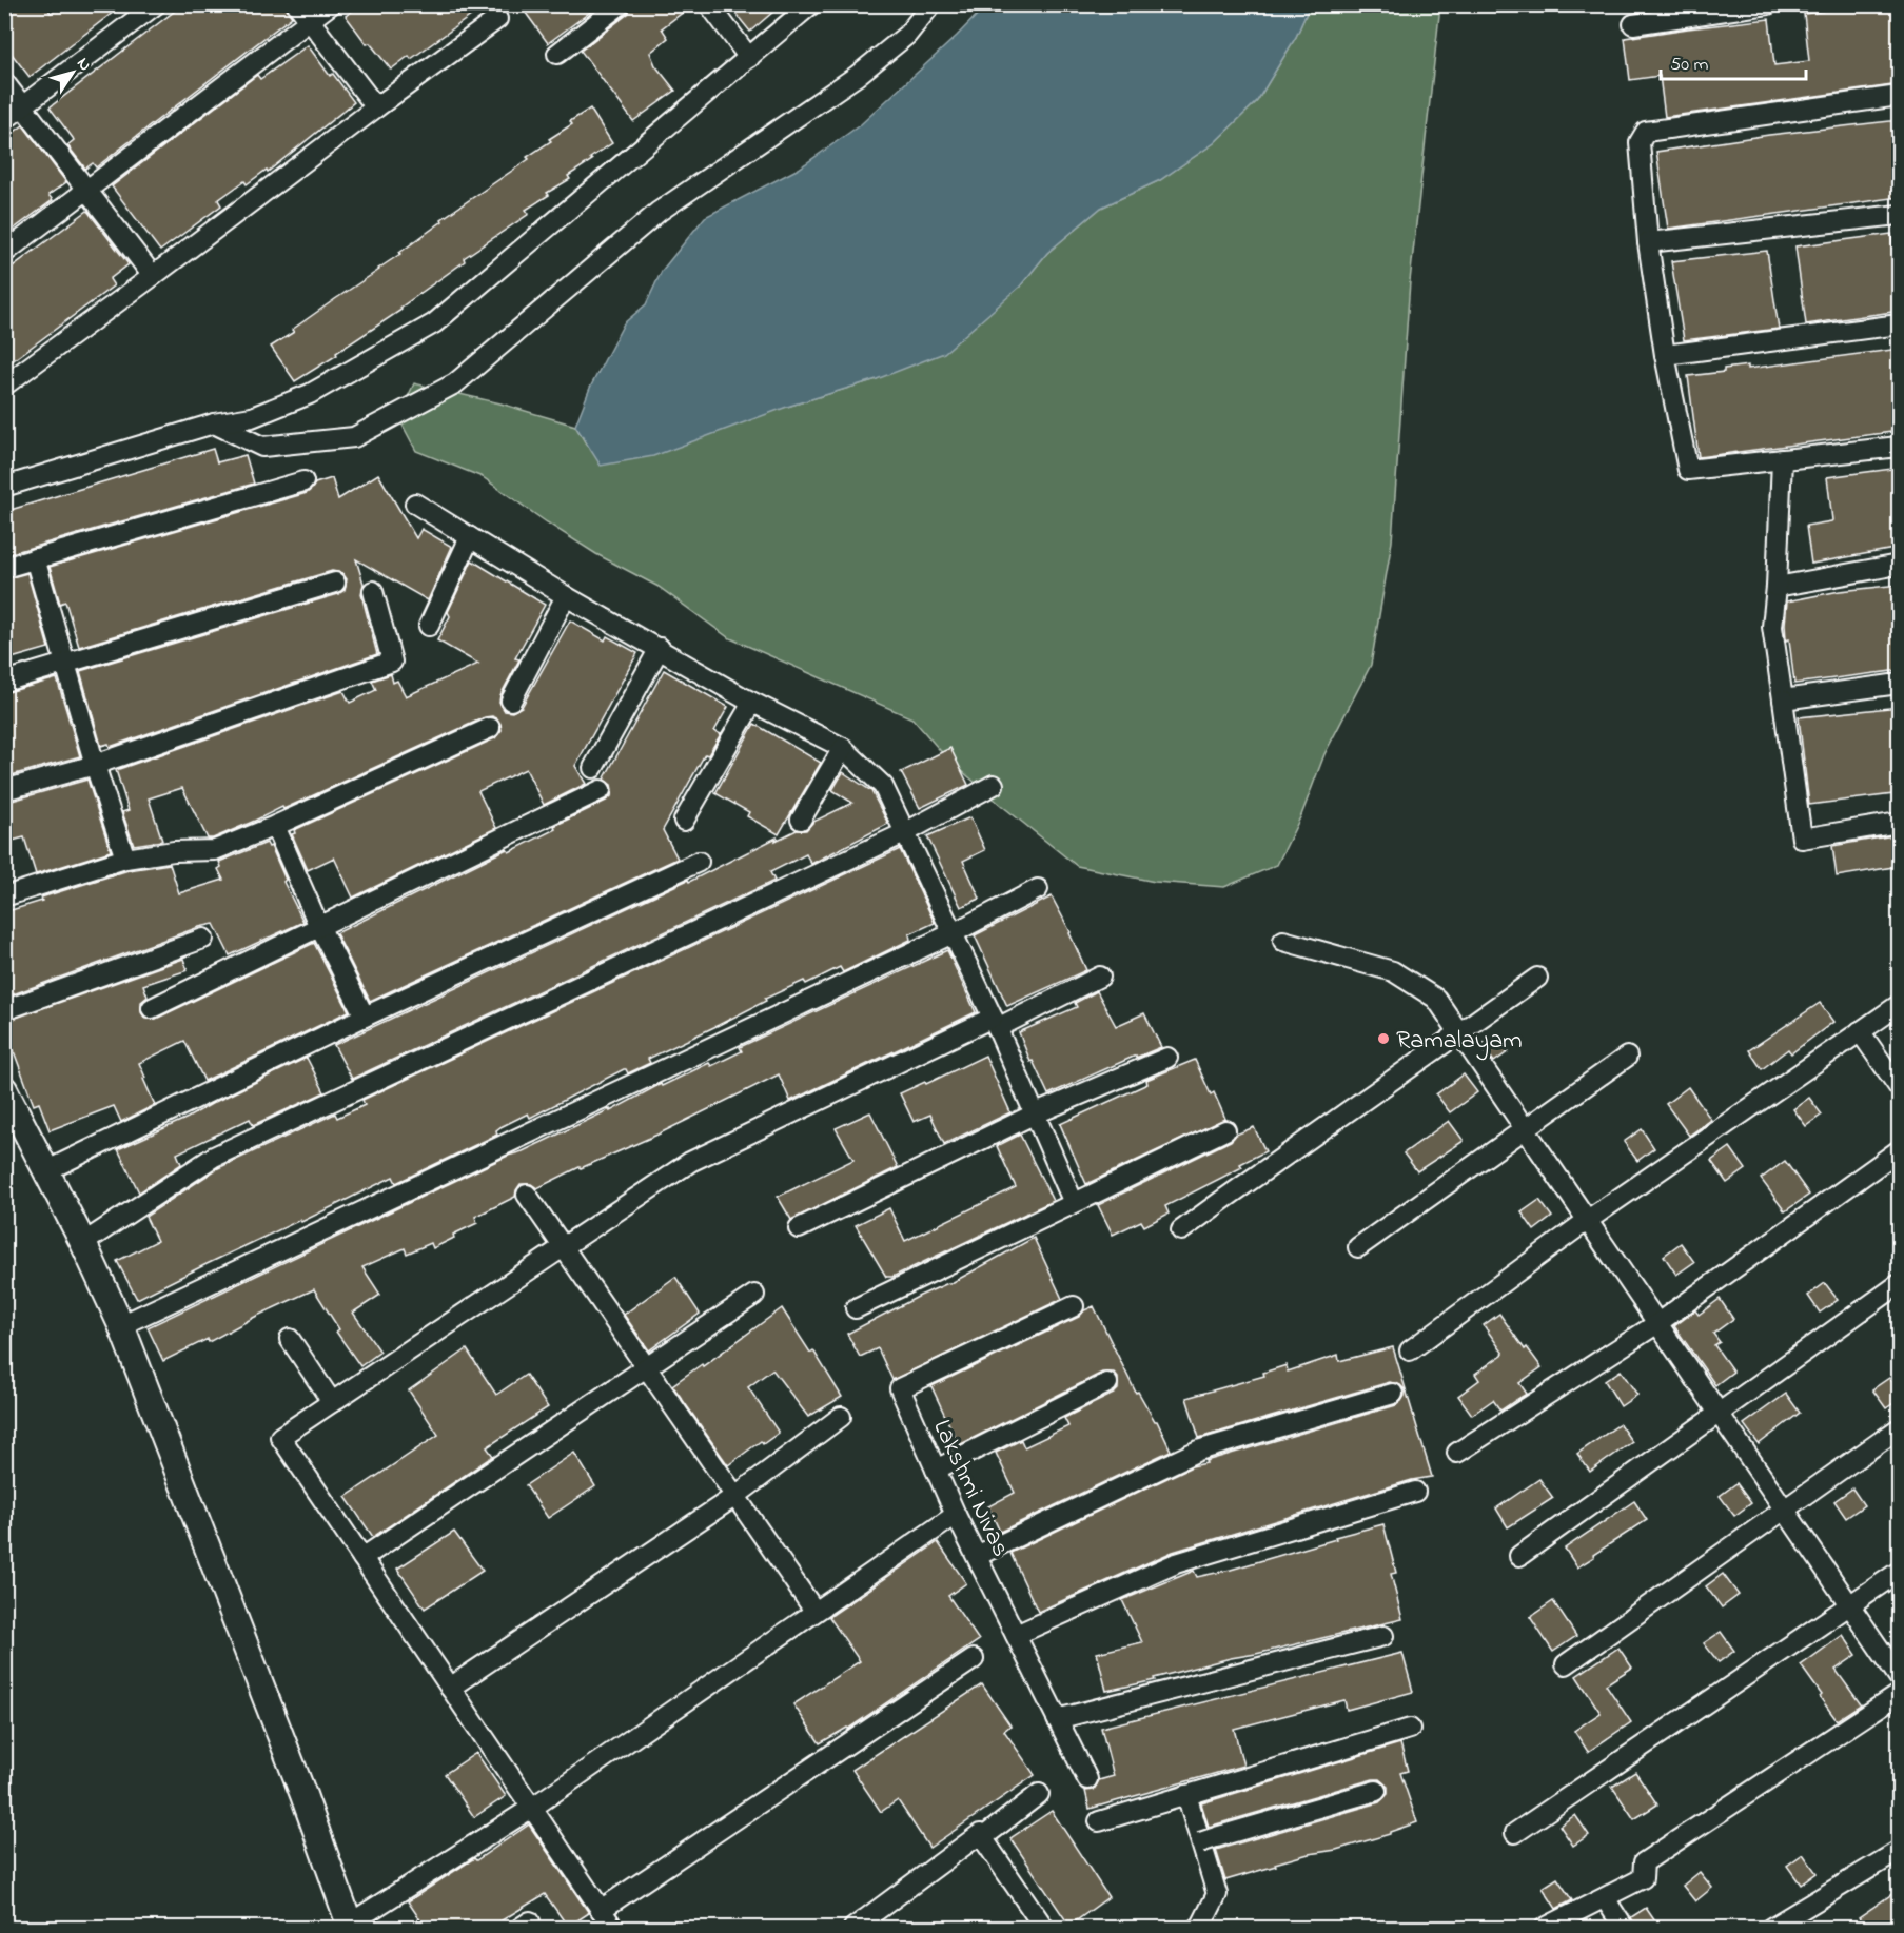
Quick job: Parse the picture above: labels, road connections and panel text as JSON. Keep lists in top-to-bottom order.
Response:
{
  "streets": {
    "street": ["Lakshmi Nivas"]
  },
  "places": ["Ramalayam"],
  "scale_bar": "50 m",
  "north": "top right"
}
